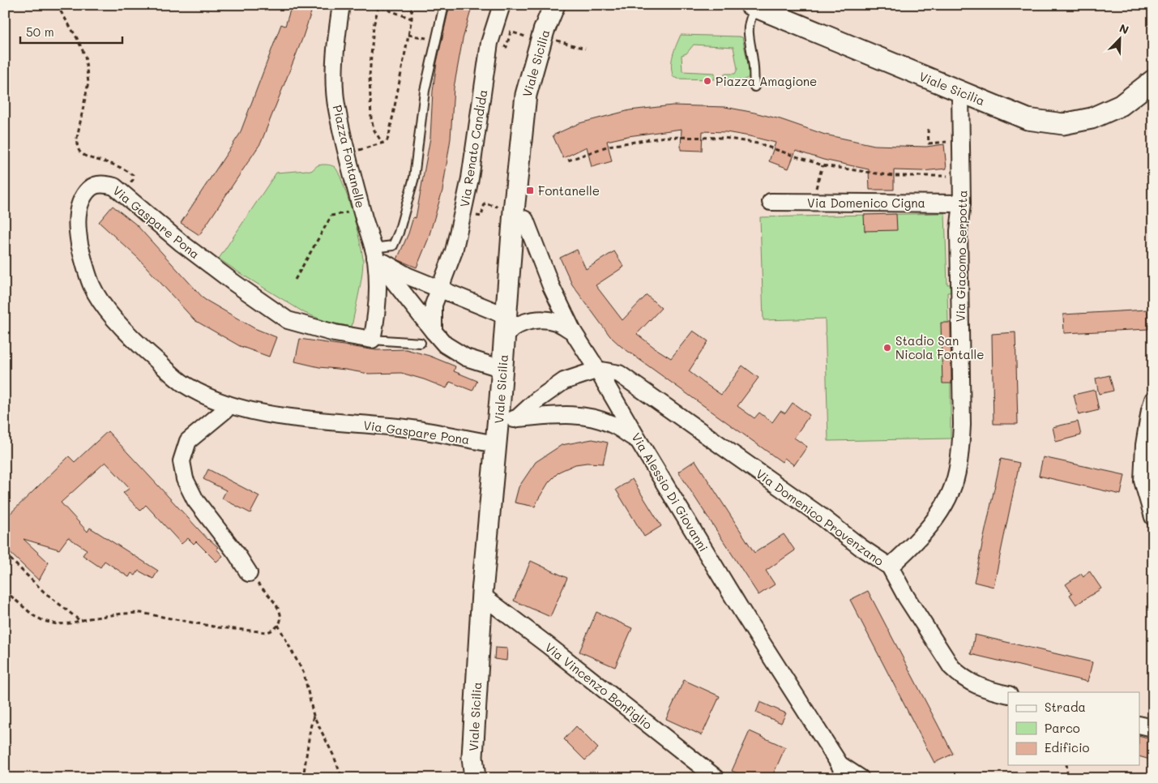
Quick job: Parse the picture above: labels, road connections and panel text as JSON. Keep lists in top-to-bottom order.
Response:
{
  "streets": {
    "street": [
      "Viale Sicilia",
      "Via Renato Candida",
      "Piazza Fontanelle",
      "Via Domenico Cigna",
      "Via Gaspare Pona",
      "Via Giacomo Serpotta",
      "Via Alessio Di Giovanni",
      "Via Domenico Provenzano",
      "Via Vincenzo Bonfiglio"
    ]
  },
  "crossings": [
    ["Viale Sicilia", "Via Gaspare Pona"],
    ["Viale Sicilia", "Via Giacomo Serpotta"],
    ["Viale Sicilia", "Via Alessio Di Giovanni"],
    ["Viale Sicilia", "Via Vincenzo Bonfiglio"],
    ["Via Domenico Cigna", "Via Giacomo Serpotta"],
    ["Via Giacomo Serpotta", "Via Domenico Provenzano"],
    ["Via Alessio Di Giovanni", "Via Domenico Provenzano"]
  ],
  "places": {
    "other": ["Piazza Amagione", "Stadio San Nicola Fontalle"],
    "transit": ["Fontanelle"]
  },
  "legend": ["Strada", "Parco", "Edificio"],
  "scale_bar": "50 m",
  "north": "top right"
}
